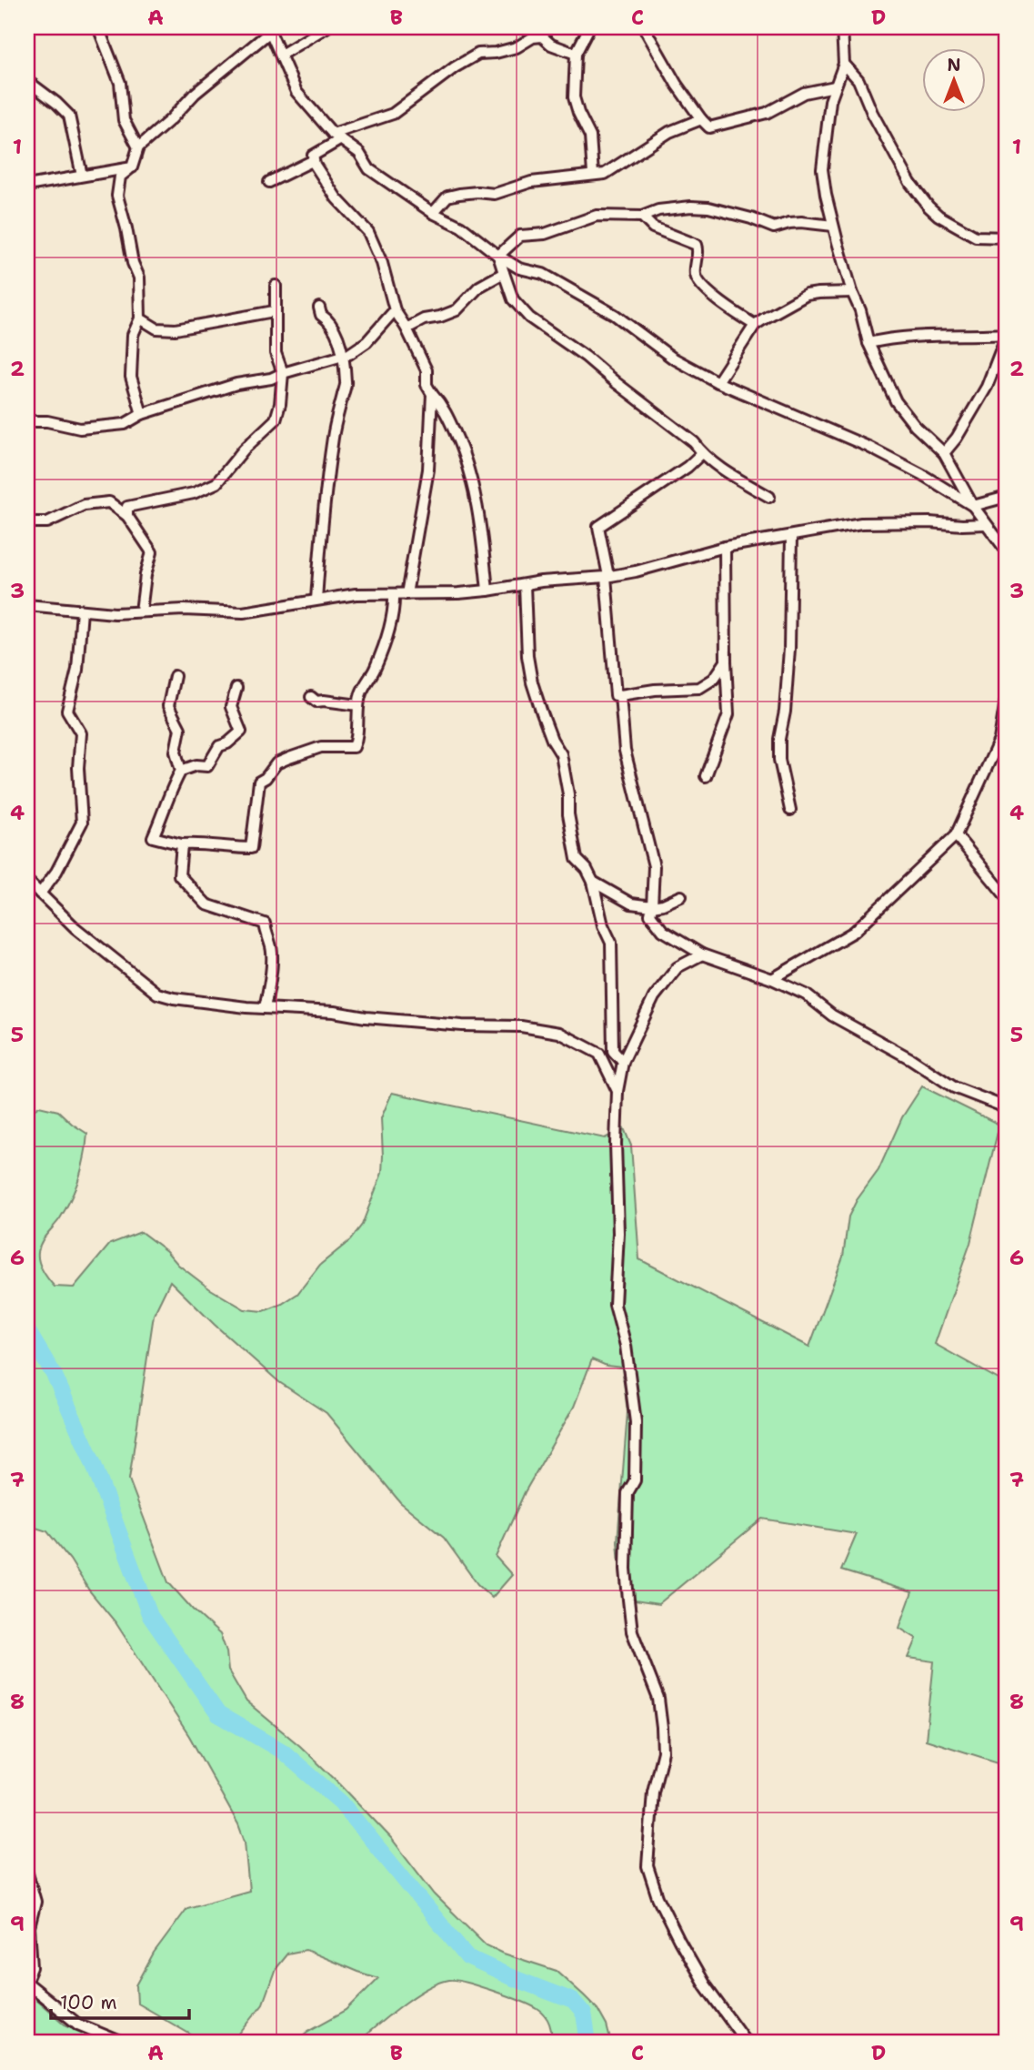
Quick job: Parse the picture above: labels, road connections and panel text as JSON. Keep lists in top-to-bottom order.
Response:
{
  "scale_bar": "100 m",
  "north": "top",
  "grid": {
    "columns": [
      "A",
      "B",
      "C",
      "D"
    ],
    "rows": [
      "1",
      "2",
      "3",
      "4",
      "5",
      "6",
      "7",
      "8",
      "9"
    ]
  }
}
